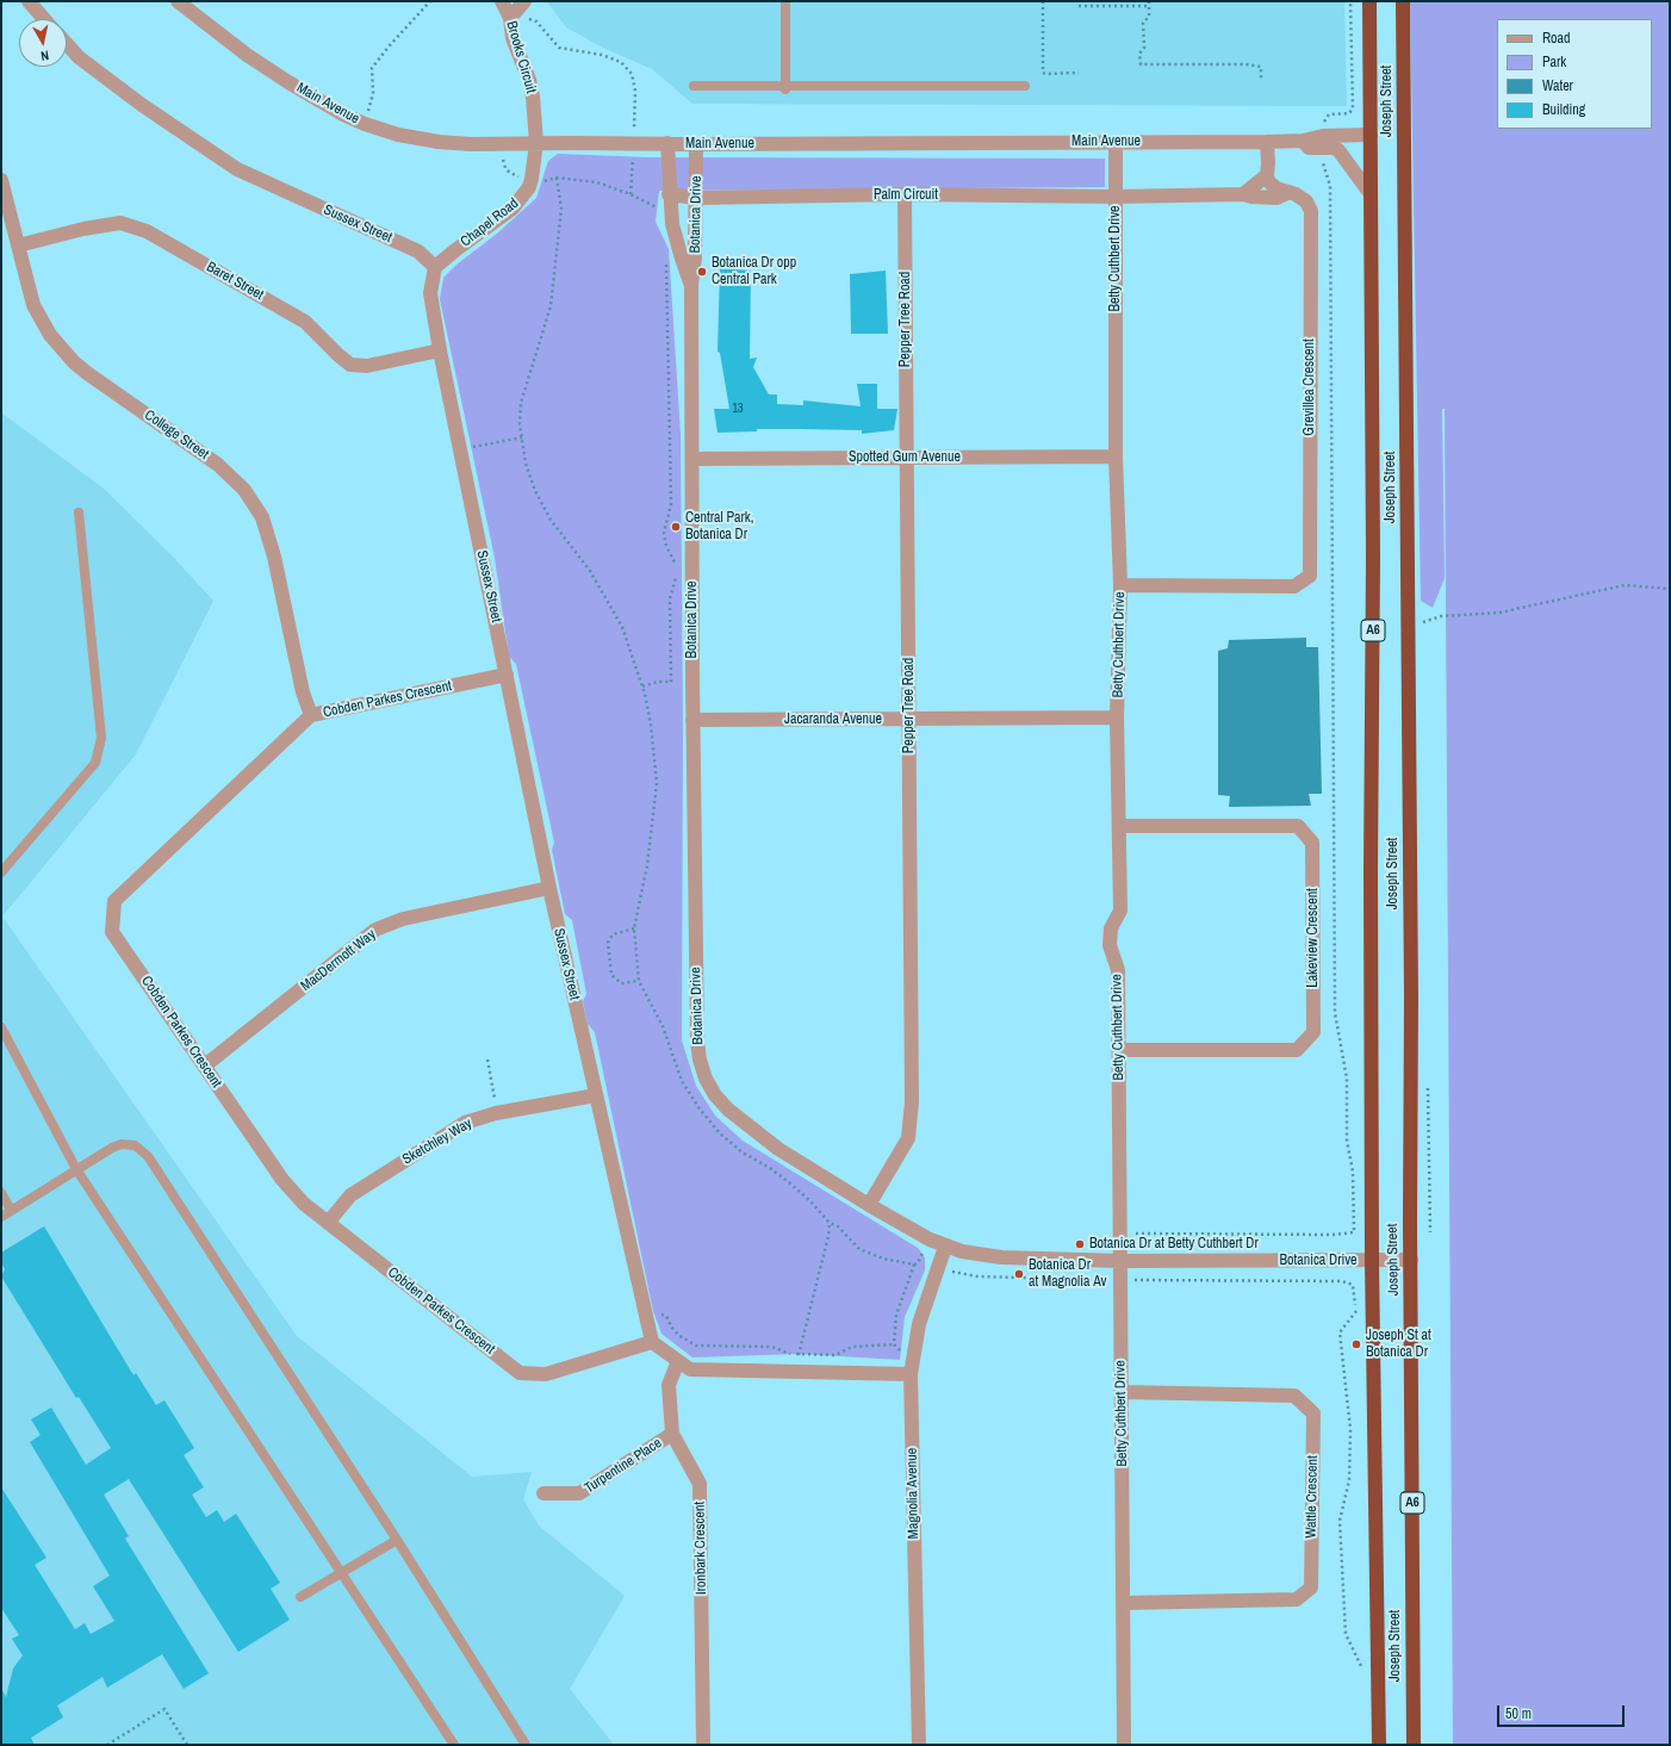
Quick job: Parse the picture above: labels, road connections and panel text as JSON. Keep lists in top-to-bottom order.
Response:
{
  "streets": {
    "highway": ["Joseph Street", "A6"],
    "street": [
      "Brooks Circuit",
      "Main Avenue",
      "Palm Circuit",
      "Botanica Drive",
      "Chapel Road",
      "Sussex Street",
      "Betty Cuthbert Drive",
      "Baret Street",
      "Pepper Tree Road",
      "Grevillea Crescent",
      "College Street",
      "Spotted Gum Avenue",
      "Cobden Parkes Crescent",
      "Jacaranda Avenue",
      "Lakeview Crescent",
      "MacDermott Way",
      "Sketchley Way",
      "Turpentine Place",
      "Magnolia Avenue",
      "Wattle Crescent",
      "Ironbark Crescent"
    ]
  },
  "crossings": [
    ["Brooks Circuit", "Main Avenue"],
    ["Brooks Circuit", "Chapel Road"],
    ["Joseph Street", "Main Avenue"],
    ["Joseph Street", "Botanica Drive"],
    ["Main Avenue", "Botanica Drive"],
    ["Main Avenue", "Chapel Road"],
    ["Main Avenue", "Betty Cuthbert Drive"],
    ["Palm Circuit", "Botanica Drive"],
    ["Palm Circuit", "Betty Cuthbert Drive"],
    ["Palm Circuit", "Pepper Tree Road"],
    ["Botanica Drive", "Betty Cuthbert Drive"],
    ["Botanica Drive", "Pepper Tree Road"],
    ["Botanica Drive", "Spotted Gum Avenue"],
    ["Botanica Drive", "Jacaranda Avenue"],
    ["Botanica Drive", "Magnolia Avenue"],
    ["Chapel Road", "Sussex Street"],
    ["Sussex Street", "Baret Street"],
    ["Sussex Street", "Cobden Parkes Crescent"],
    ["Sussex Street", "MacDermott Way"],
    ["Sussex Street", "Sketchley Way"],
    ["Betty Cuthbert Drive", "Grevillea Crescent"],
    ["Betty Cuthbert Drive", "Spotted Gum Avenue"],
    ["Betty Cuthbert Drive", "Jacaranda Avenue"],
    ["Betty Cuthbert Drive", "Lakeview Crescent"],
    ["Betty Cuthbert Drive", "Wattle Crescent"],
    ["Baret Street", "College Street"],
    ["Pepper Tree Road", "Spotted Gum Avenue"],
    ["Pepper Tree Road", "Jacaranda Avenue"],
    ["College Street", "Cobden Parkes Crescent"],
    ["Cobden Parkes Crescent", "MacDermott Way"],
    ["Cobden Parkes Crescent", "Sketchley Way"],
    ["Turpentine Place", "Ironbark Crescent"]
  ],
  "places": [
    "Botanica Dr opp Central Park",
    "Central Park, Botanica Dr",
    "Botanica Dr at Betty Cuthbert Dr",
    "Botanica Dr at Magnolia Av",
    "Joseph St at Botanica Dr"
  ],
  "house_numbers": ["13"],
  "legend": [
    "Road",
    "Park",
    "Water",
    "Building"
  ],
  "scale_bar": "50 m",
  "north": "bottom"
}
